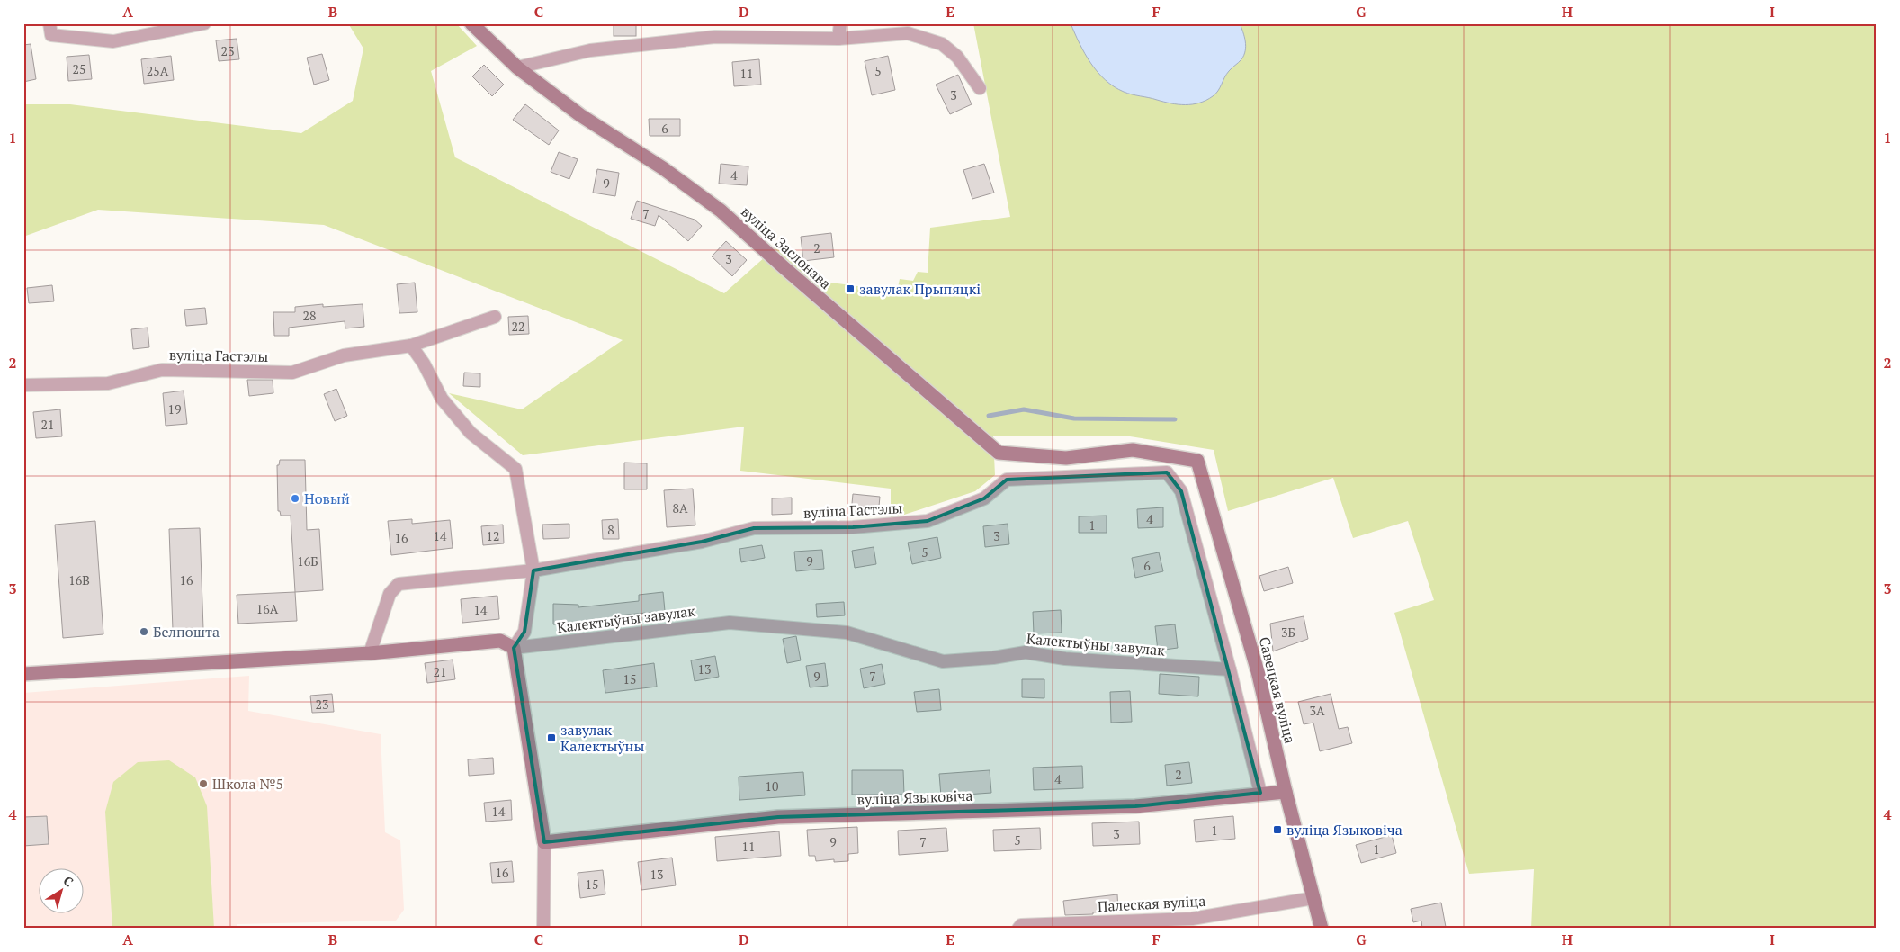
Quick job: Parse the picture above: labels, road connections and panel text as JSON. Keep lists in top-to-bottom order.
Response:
{
  "streets": {
    "street": [
      "вуліца Заслонава",
      "вуліца Гастэлы",
      "Калектыўны завулак",
      "Савецкая вуліца",
      "вуліца Языковіча",
      "Палеская вуліца"
    ]
  },
  "crossings": [
    ["вуліца Заслонава", "Савецкая вуліца"],
    ["вуліца Гастэлы", "Калектыўны завулак"],
    ["Савецкая вуліца", "вуліца Языковіча"],
    ["Савецкая вуліца", "Палеская вуліца"]
  ],
  "places": {
    "transit": ["завулак Прыпяцкі", "завулак Калектыўны", "вуліца Языковіча"],
    "other": ["Новый", "Белпошта", "Школа №5"]
  },
  "house_numbers": [
    "23",
    "25",
    "25А",
    "5",
    "11",
    "3",
    "6",
    "4",
    "9",
    "7",
    "2",
    "3",
    "28",
    "22",
    "19",
    "21",
    "8А",
    "4",
    "1",
    "8",
    "14",
    "12",
    "3",
    "16",
    "5",
    "16Б",
    "9",
    "6",
    "16В",
    "16",
    "16А",
    "14",
    "3Б",
    "13",
    "21",
    "9",
    "7",
    "15",
    "23",
    "3А",
    "2",
    "4",
    "10",
    "14",
    "1",
    "3",
    "5",
    "9",
    "7",
    "11",
    "1",
    "16",
    "13",
    "15"
  ],
  "north": "top right",
  "grid": {
    "columns": [
      "A",
      "B",
      "C",
      "D",
      "E",
      "F",
      "G",
      "H",
      "I"
    ],
    "rows": [
      "1",
      "2",
      "3",
      "4"
    ]
  }
}
